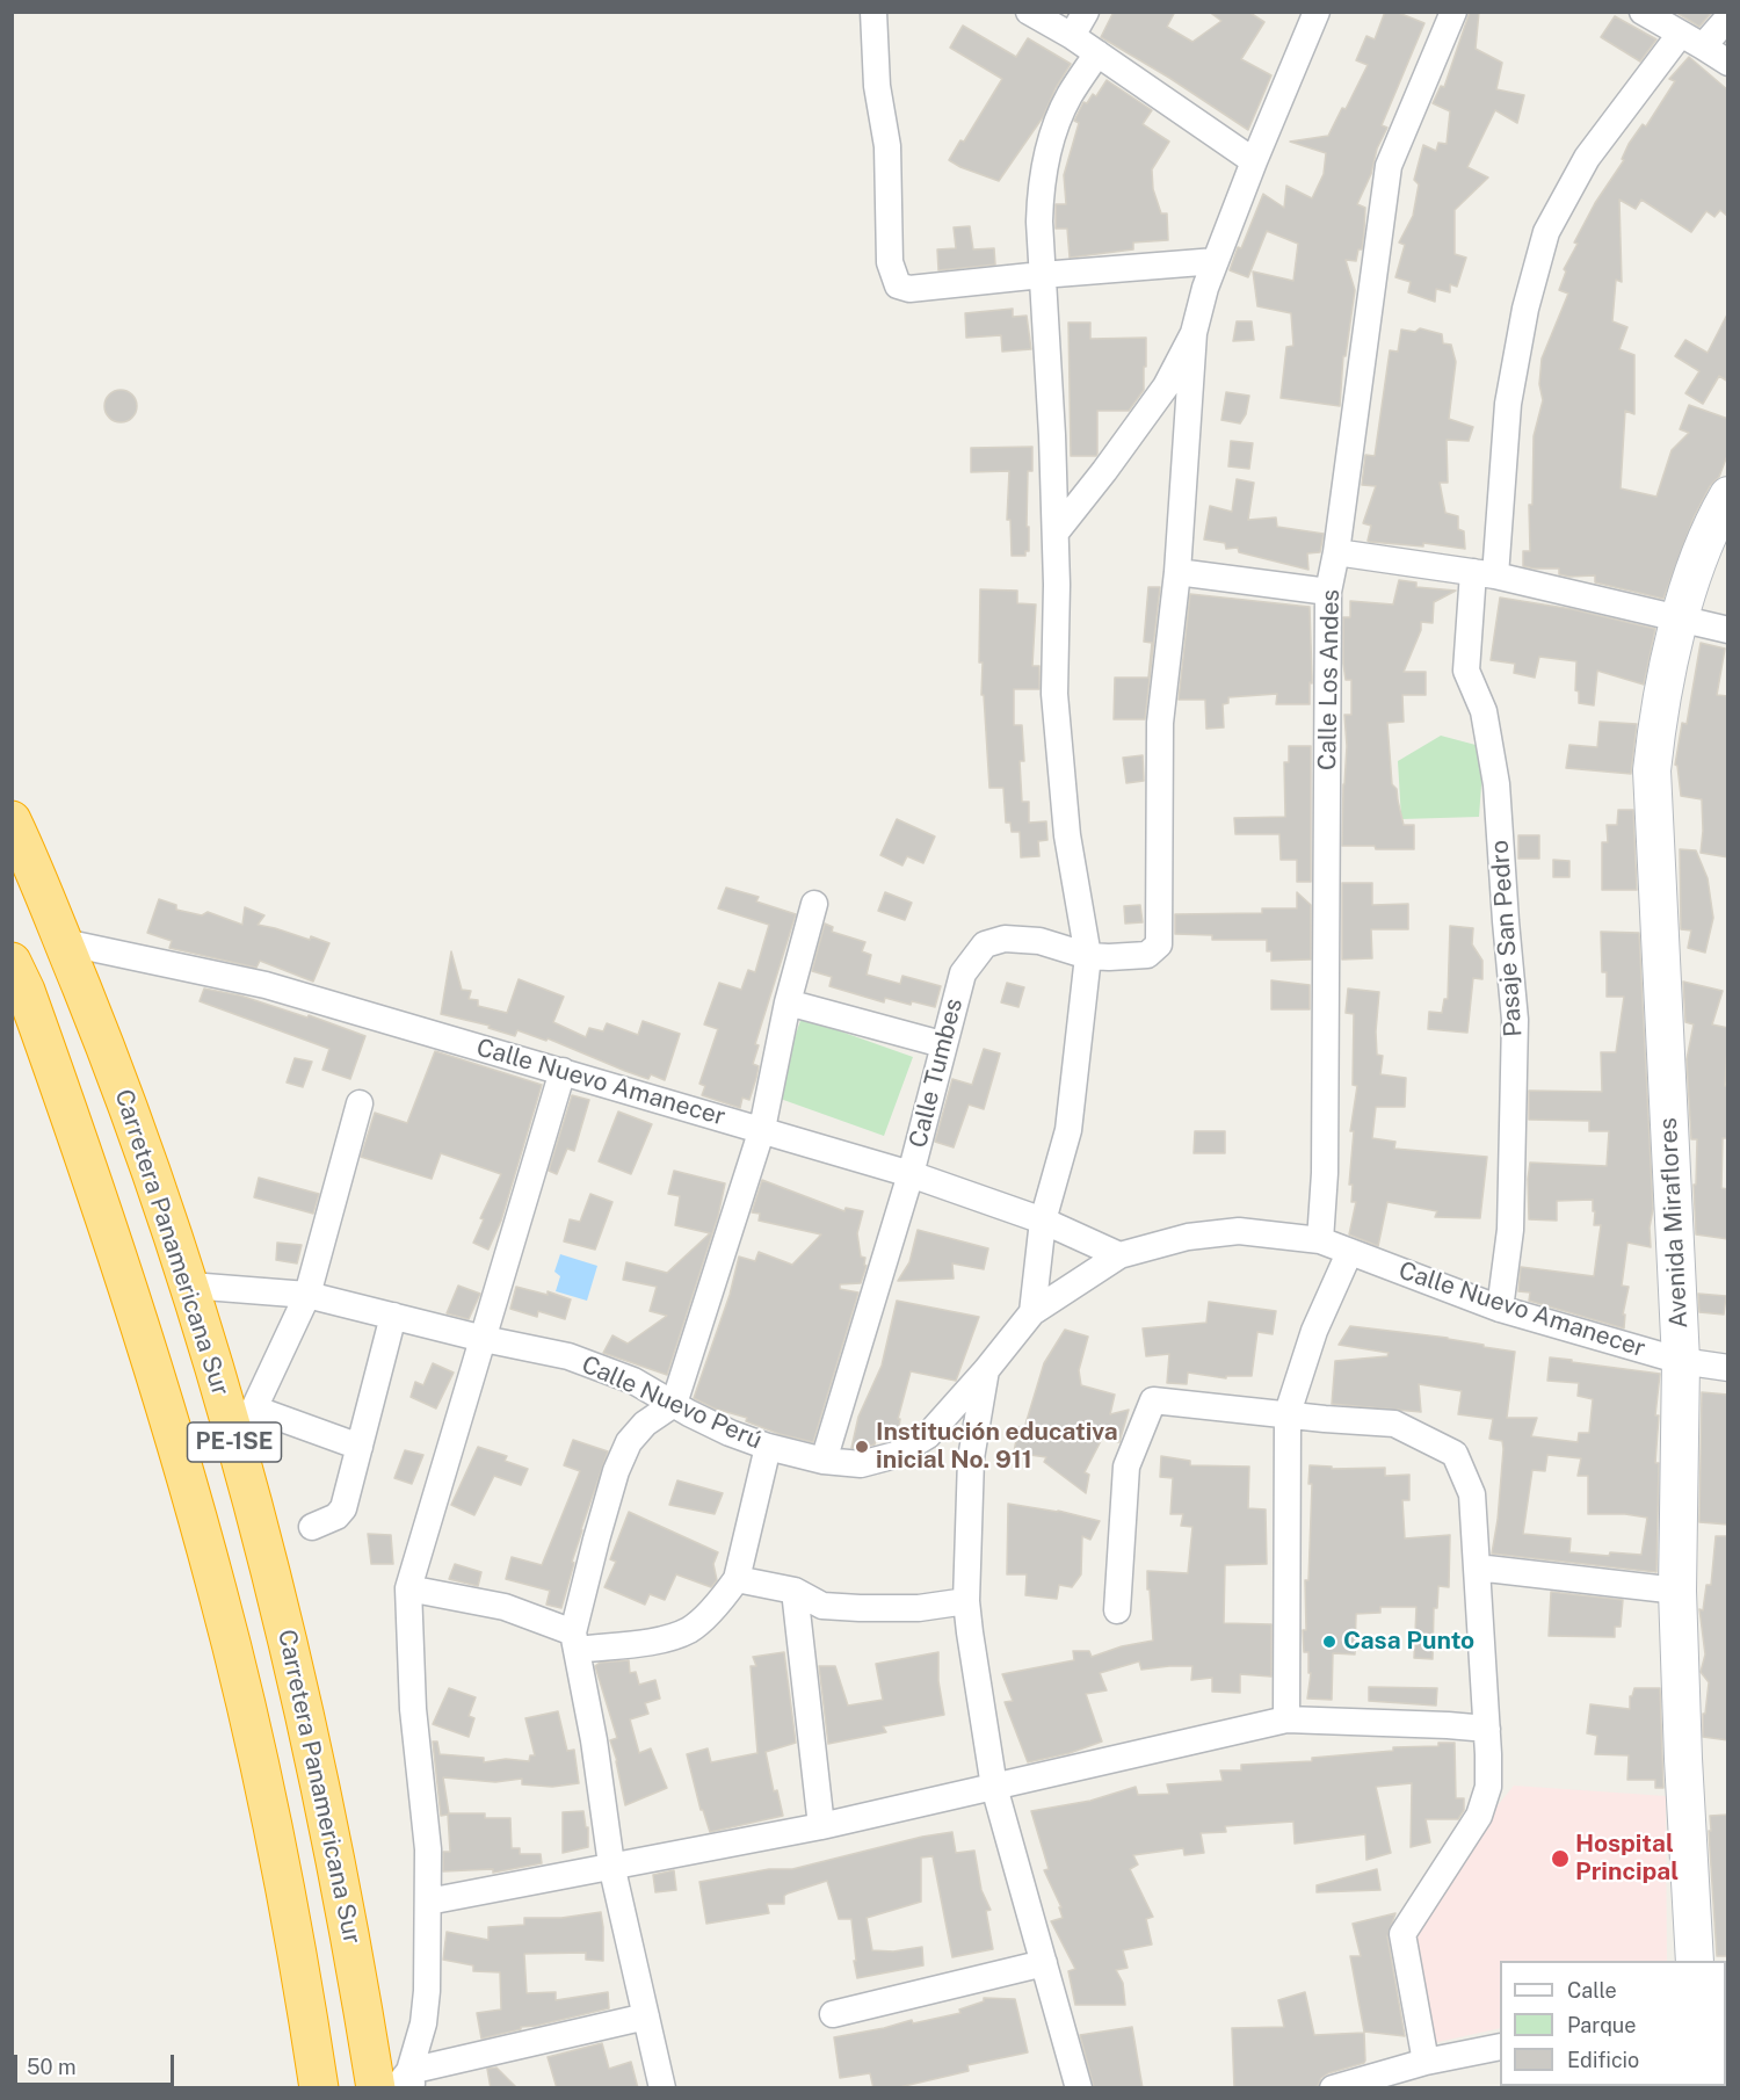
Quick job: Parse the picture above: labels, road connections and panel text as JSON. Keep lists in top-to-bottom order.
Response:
{
  "streets": {
    "highway": ["Carretera Panamericana Sur", "PE-1SE"],
    "street": [
      "Calle Los Andes",
      "Pasaje San Pedro",
      "Calle Tumbes",
      "Calle Nuevo Amanecer",
      "Avenida Miraflores",
      "Calle Nuevo Perú"
    ]
  },
  "crossings": [
    ["Calle Los Andes", "Calle Nuevo Amanecer"],
    ["Calle Los Andes", "Calle Nuevo Perú"],
    ["Pasaje San Pedro", "Calle Nuevo Amanecer"],
    ["Calle Tumbes", "Calle Nuevo Amanecer"],
    ["Calle Tumbes", "Calle Nuevo Perú"],
    ["Calle Nuevo Amanecer", "Avenida Miraflores"],
    ["Calle Nuevo Amanecer", "Carretera Panamericana Sur"],
    ["Calle Nuevo Amanecer", "Calle Nuevo Perú"],
    ["Carretera Panamericana Sur", "Calle Nuevo Perú"]
  ],
  "places": ["Institución educativa inicial No. 911", "Casa Punto", "Hospital Principal"],
  "legend": ["Calle", "Parque", "Edificio"],
  "scale_bar": "50 m"
}
